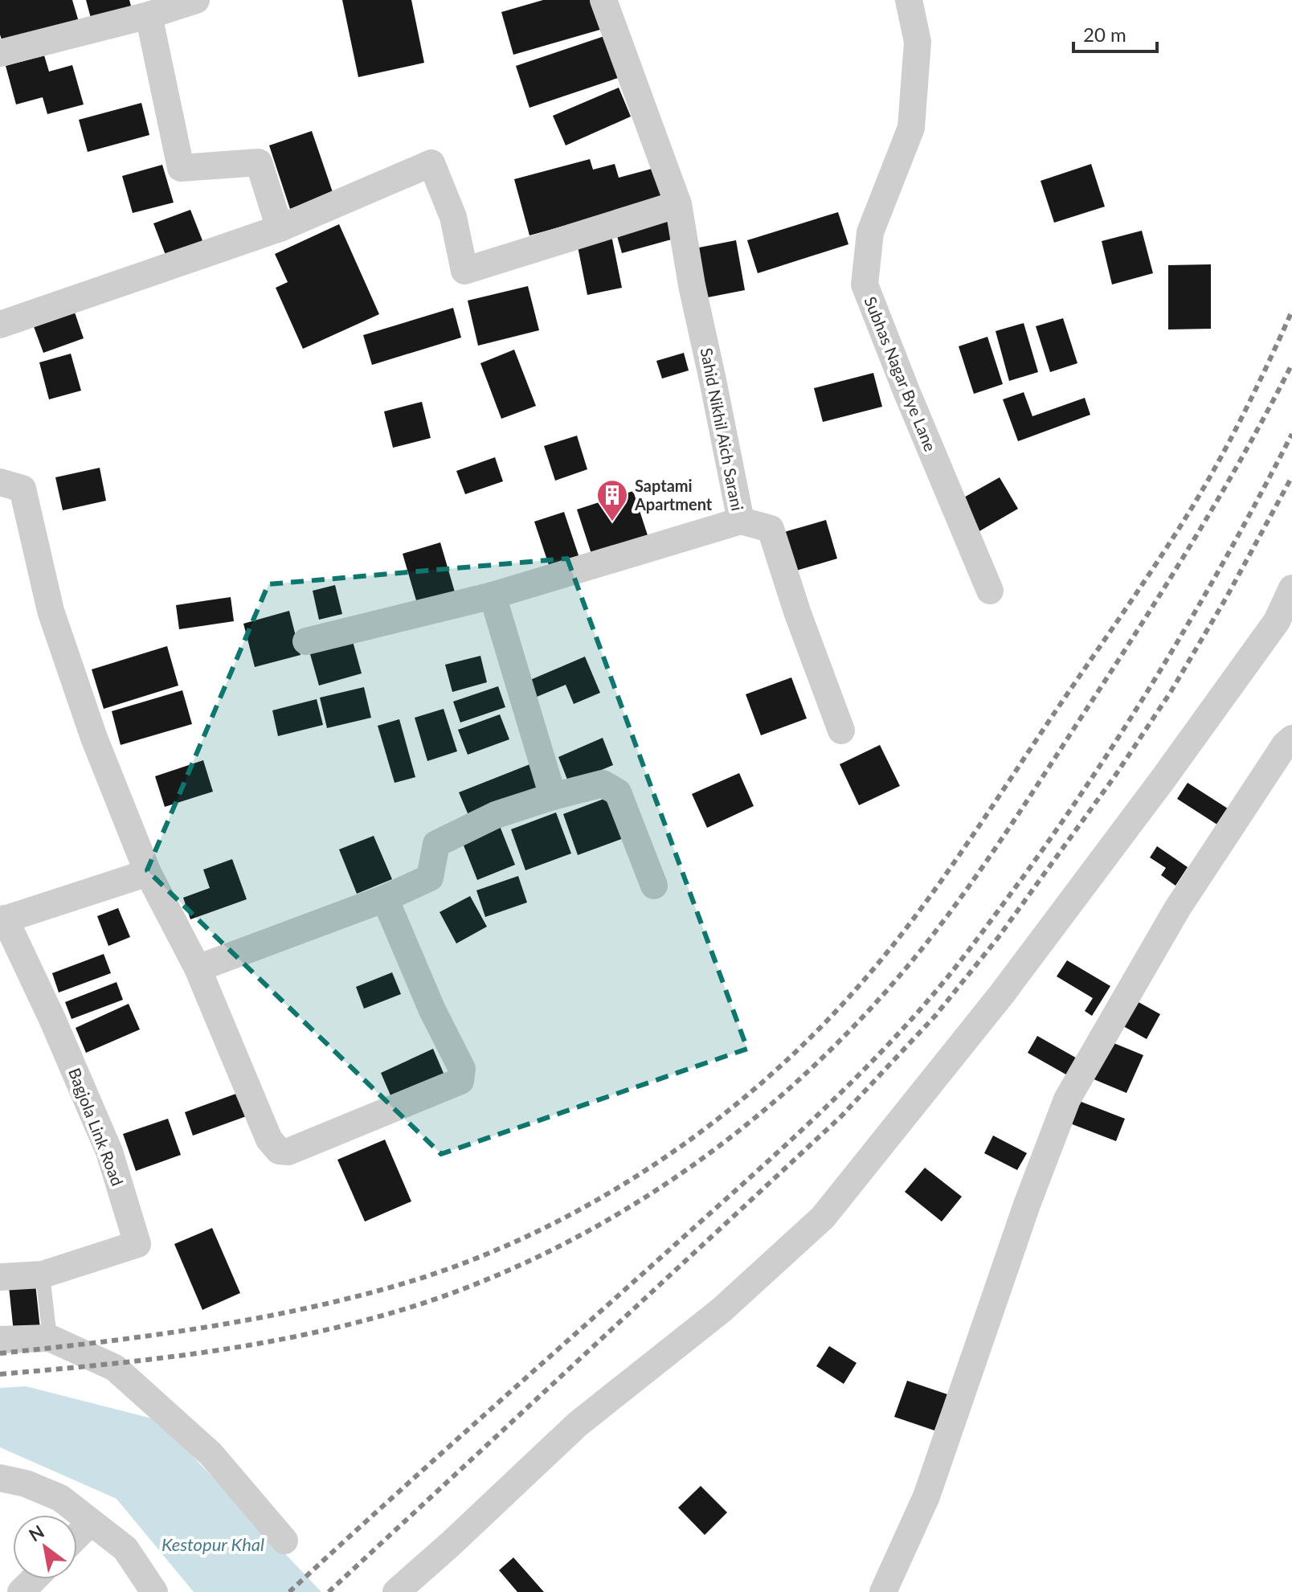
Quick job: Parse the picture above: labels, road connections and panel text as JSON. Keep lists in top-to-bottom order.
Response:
{
  "streets": {
    "street": ["Subhas Nagar Bye Lane", "Sahid Nikhil Aich Sarani", "Bagjola Link Road"]
  },
  "water": ["Kestopur Khal"],
  "places": {
    "building": ["Saptami Apartment"]
  },
  "scale_bar": "20 m",
  "north": "top left"
}
